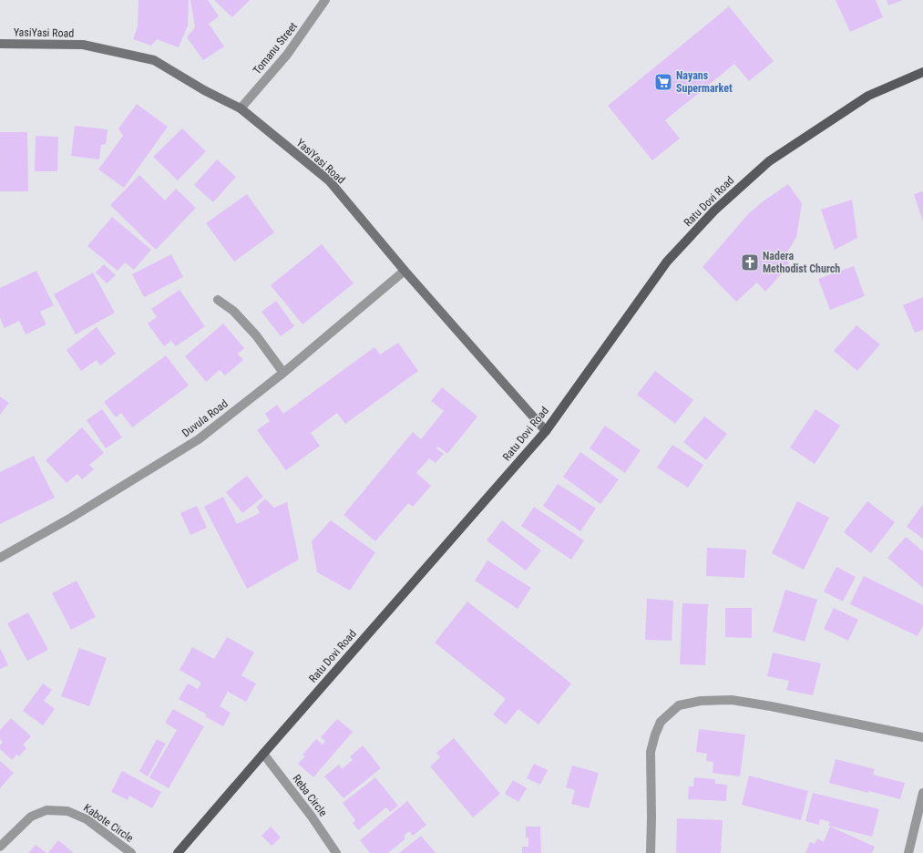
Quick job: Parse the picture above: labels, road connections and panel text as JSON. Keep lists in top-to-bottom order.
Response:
{
  "streets": {
    "main road": ["YasiYasi Road", "Ratu Dovi Road"],
    "street": [
      "Tomanu Street",
      "Duvula Road",
      "Reba Circle",
      "Kabote Circle"
    ]
  },
  "crossings": [
    ["YasiYasi Road", "Tomanu Street"],
    ["YasiYasi Road", "Ratu Dovi Road"],
    ["YasiYasi Road", "Duvula Road"],
    ["Ratu Dovi Road", "Reba Circle"]
  ],
  "places": {
    "supermarket": ["Nayans Supermarket"],
    "church": ["Nadera Methodist Church"]
  }
}
